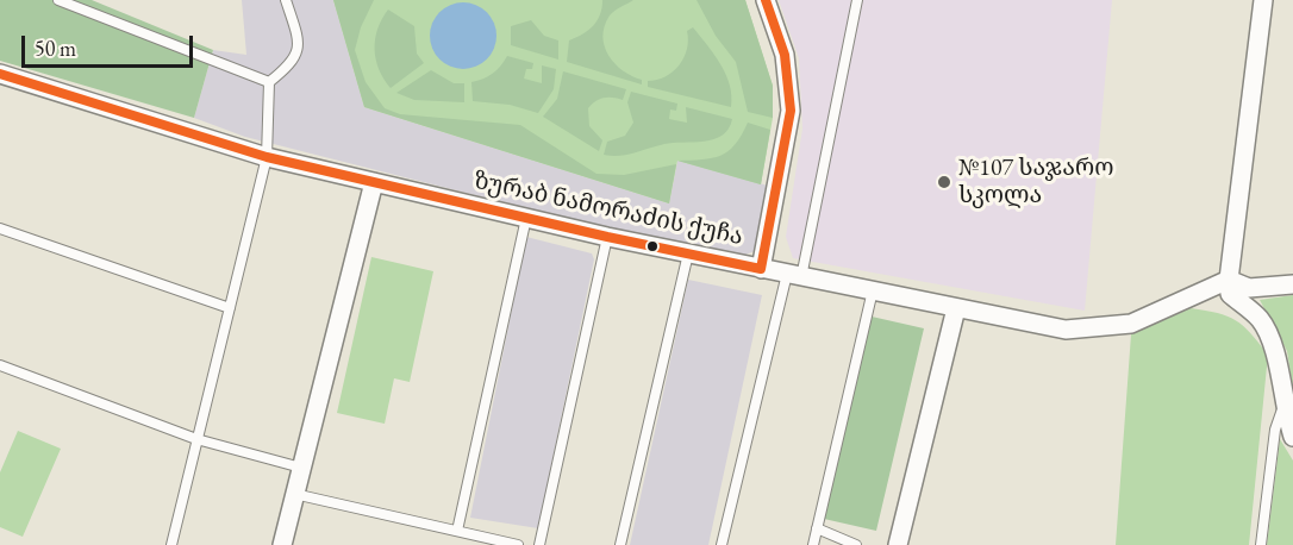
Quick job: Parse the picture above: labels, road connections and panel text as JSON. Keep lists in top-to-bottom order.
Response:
{
  "streets": {
    "street": ["ზურაბ ნამორაძის ქუჩა"]
  },
  "places": ["№107 საჯარო სკოლა"],
  "scale_bar": "50 m"
}
